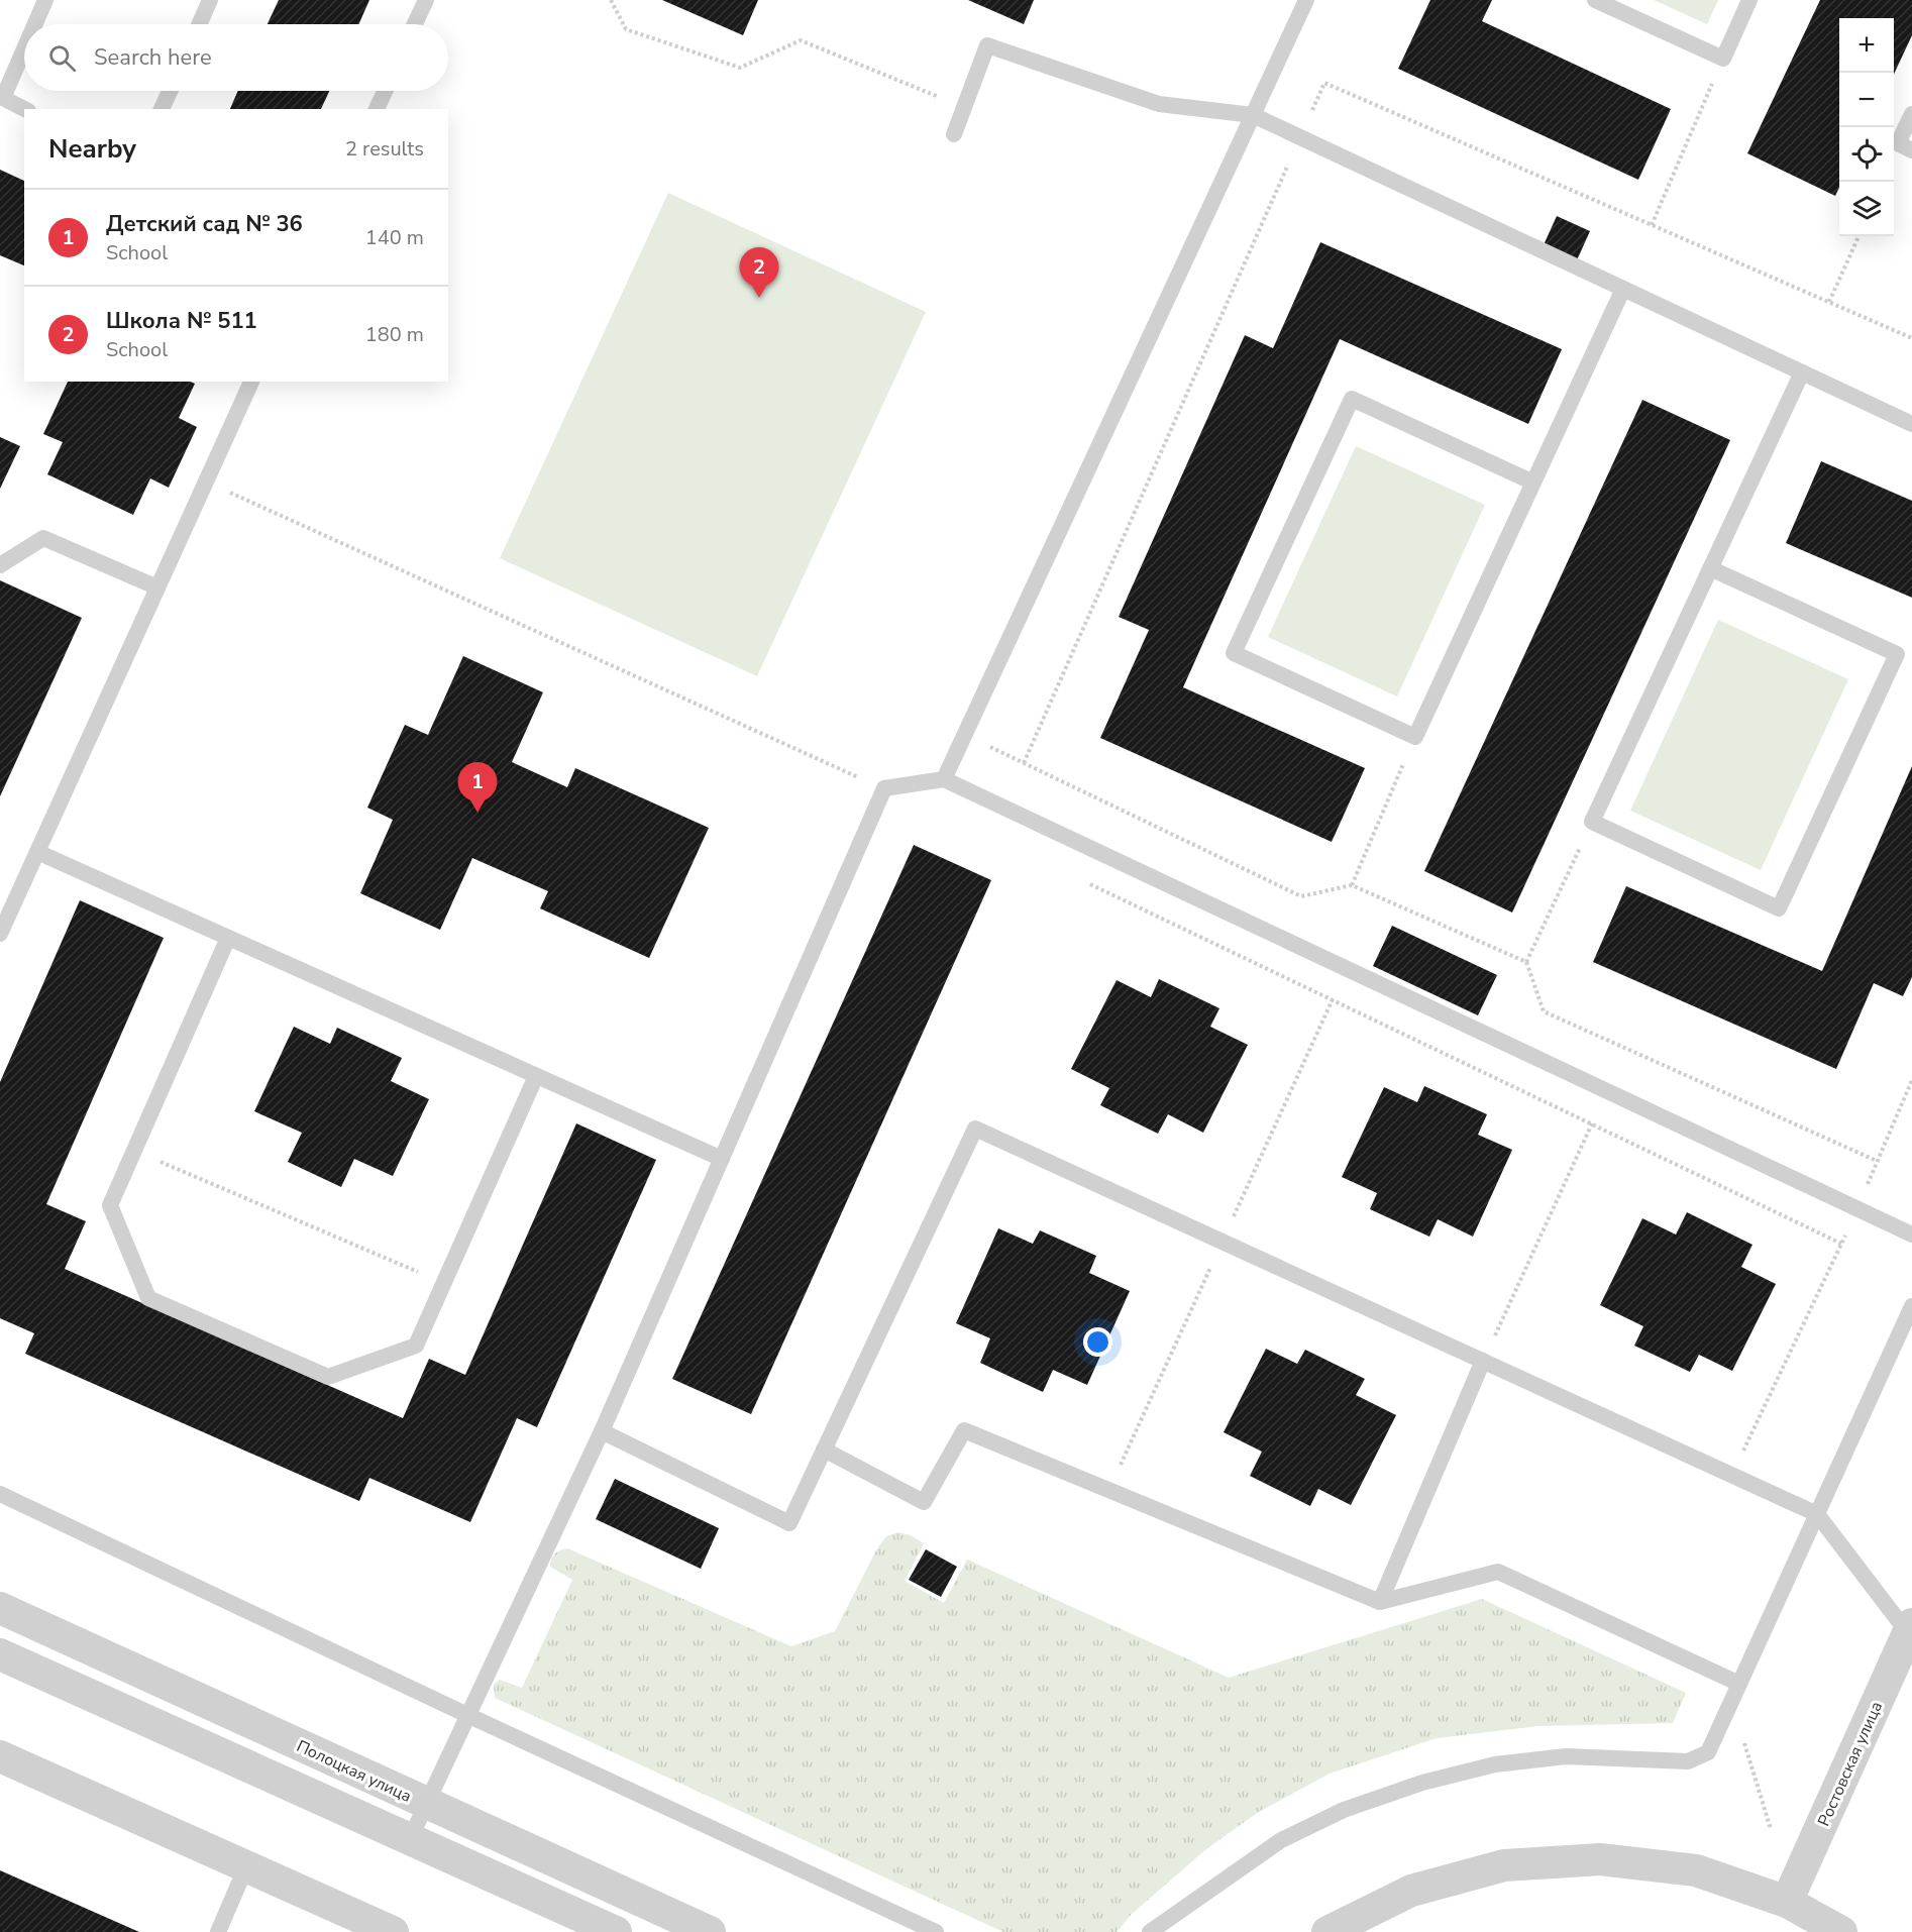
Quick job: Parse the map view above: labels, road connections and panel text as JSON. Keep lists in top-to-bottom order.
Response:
{
  "streets": {
    "street": ["Ростовская улица", "Полоцкая улица"]
  },
  "page": {
    "map_buttons": ["+", "−"],
    "search": "Search here",
    "heading": ["Nearby", "2 results"],
    "list": [
      {
        "mark": "1",
        "name": "Детский сад № 36",
        "note": "School",
        "value": "140 m"
      },
      {
        "mark": "2",
        "name": "Школа № 511",
        "note": "School",
        "value": "180 m"
      }
    ],
    "pins": ["2", "1"]
  }
}
